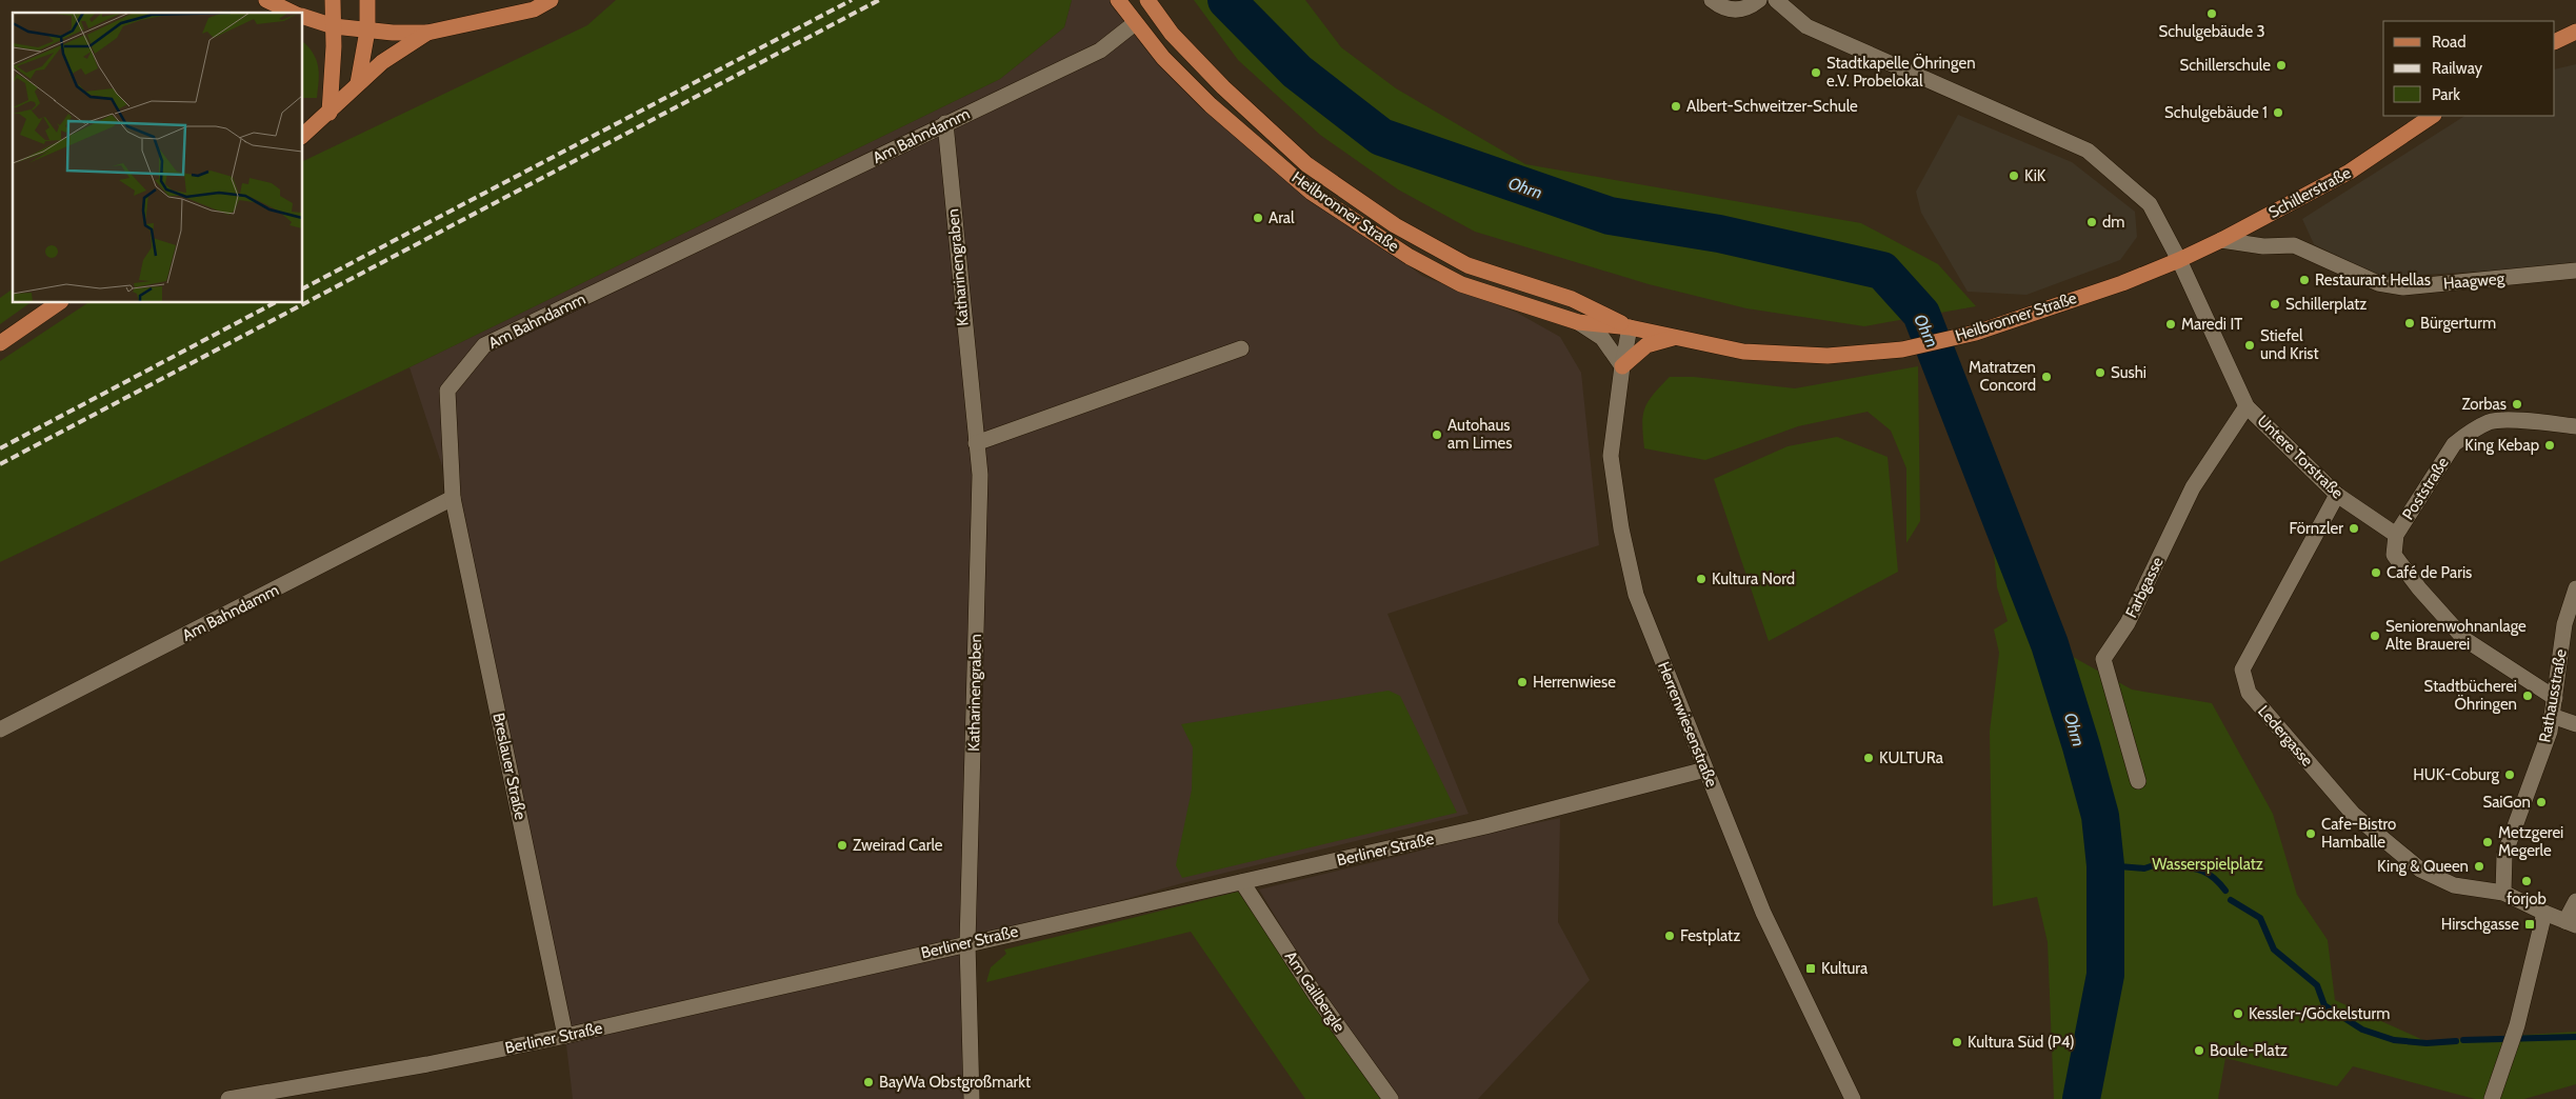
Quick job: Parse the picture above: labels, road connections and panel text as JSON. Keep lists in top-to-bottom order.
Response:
{
  "streets": {
    "main road": ["Schillerstraße", "Heilbronner Straße"],
    "street": [
      "Am Bahndamm",
      "Katharinengraben",
      "Haagweg",
      "Untere Torstraße",
      "Poststraße",
      "Farbgasse",
      "Rathausstraße",
      "Herrenwiesenstraße",
      "Ledergasse",
      "Breslauer Straße",
      "Berliner Straße",
      "Am Gailbergle"
    ]
  },
  "crossings": [
    ["Am Bahndamm", "Heilbronner Straße"],
    ["Am Bahndamm", "Katharinengraben"],
    ["Am Bahndamm", "Breslauer Straße"],
    ["Schillerstraße", "Heilbronner Straße"],
    ["Schillerstraße", "Haagweg"],
    ["Schillerstraße", "Untere Torstraße"],
    ["Heilbronner Straße", "Untere Torstraße"],
    ["Heilbronner Straße", "Herrenwiesenstraße"],
    ["Katharinengraben", "Berliner Straße"],
    ["Untere Torstraße", "Poststraße"],
    ["Untere Torstraße", "Farbgasse"],
    ["Untere Torstraße", "Ledergasse"],
    ["Rathausstraße", "Ledergasse"],
    ["Herrenwiesenstraße", "Berliner Straße"],
    ["Breslauer Straße", "Berliner Straße"],
    ["Berliner Straße", "Am Gailbergle"]
  ],
  "water": ["Ohrn"],
  "parks": ["Wasserspielplatz"],
  "places": {
    "other": [
      "Schulgebäude 3",
      "Schillerschule",
      "Stadtkapelle Öhringen e.V. Probelokal",
      "Albert-Schweitzer-Schule",
      "Schulgebäude 1",
      "KiK",
      "Aral",
      "dm",
      "Restaurant Hellas",
      "Schillerplatz",
      "Bürgerturm",
      "Maredi IT",
      "Stiefel und Krist",
      "Sushi",
      "Matratzen Concord",
      "Zorbas",
      "Autohaus am Limes",
      "King Kebap",
      "Förnzler",
      "Café de Paris",
      "Kultura Nord",
      "Seniorenwohnanlage Alte Brauerei",
      "Herrenwiese",
      "Stadtbücherei Öhringen",
      "KULTURa",
      "HUK-Coburg",
      "SaiGon",
      "Cafe-Bistro Hamballe",
      "Metzgerei Megerle",
      "Zweirad Carle",
      "King & Queen",
      "forjob",
      "Festplatz",
      "Kessler-/Göckelsturm",
      "Kultura Süd (P4)",
      "Boule-Platz",
      "BayWa Obstgroßmarkt"
    ],
    "transit": ["Hirschgasse", "Kultura"]
  },
  "legend": ["Road", "Railway", "Park"]
}
